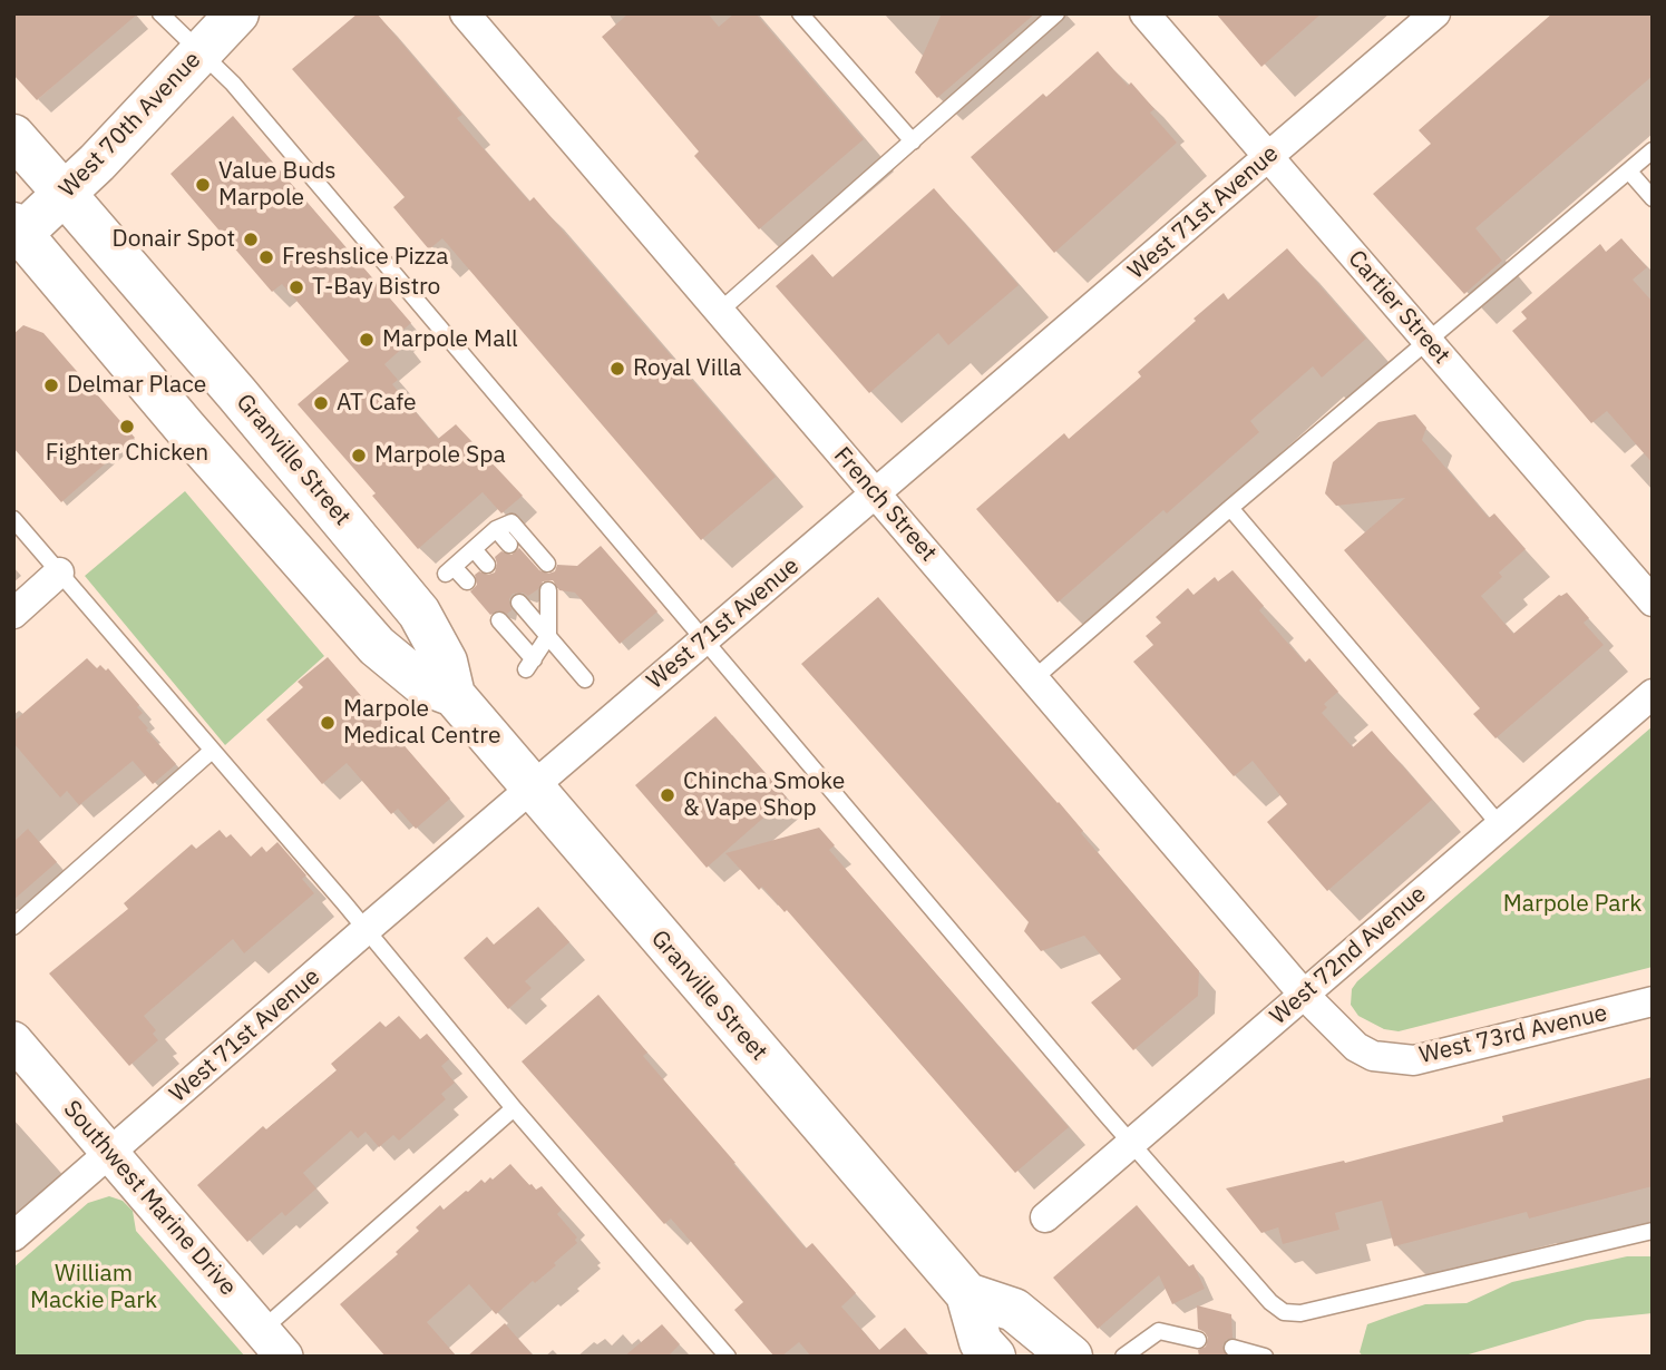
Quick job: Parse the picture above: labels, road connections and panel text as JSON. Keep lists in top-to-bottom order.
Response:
{
  "streets": {
    "main road": ["West 70th Avenue", "Granville Street"],
    "street": [
      "West 71st Avenue",
      "Cartier Street",
      "French Street",
      "West 72nd Avenue",
      "West 73rd Avenue",
      "Southwest Marine Drive"
    ]
  },
  "crossings": [
    ["West 70th Avenue", "Granville Street"],
    ["West 71st Avenue", "Cartier Street"],
    ["West 71st Avenue", "Granville Street"],
    ["West 71st Avenue", "French Street"],
    ["West 71st Avenue", "Southwest Marine Drive"],
    ["French Street", "West 72nd Avenue"],
    ["French Street", "West 73rd Avenue"],
    ["West 72nd Avenue", "West 73rd Avenue"]
  ],
  "parks": ["Marpole Park", "William Mackie Park"],
  "places": [
    "Value Buds Marpole",
    "Donair Spot",
    "Freshslice Pizza",
    "T-Bay Bistro",
    "Marpole Mall",
    "Royal Villa",
    "Delmar Place",
    "AT Cafe",
    "Fighter Chicken",
    "Marpole Spa",
    "Marpole Medical Centre",
    "Chincha Smoke & Vape Shop"
  ]
}
